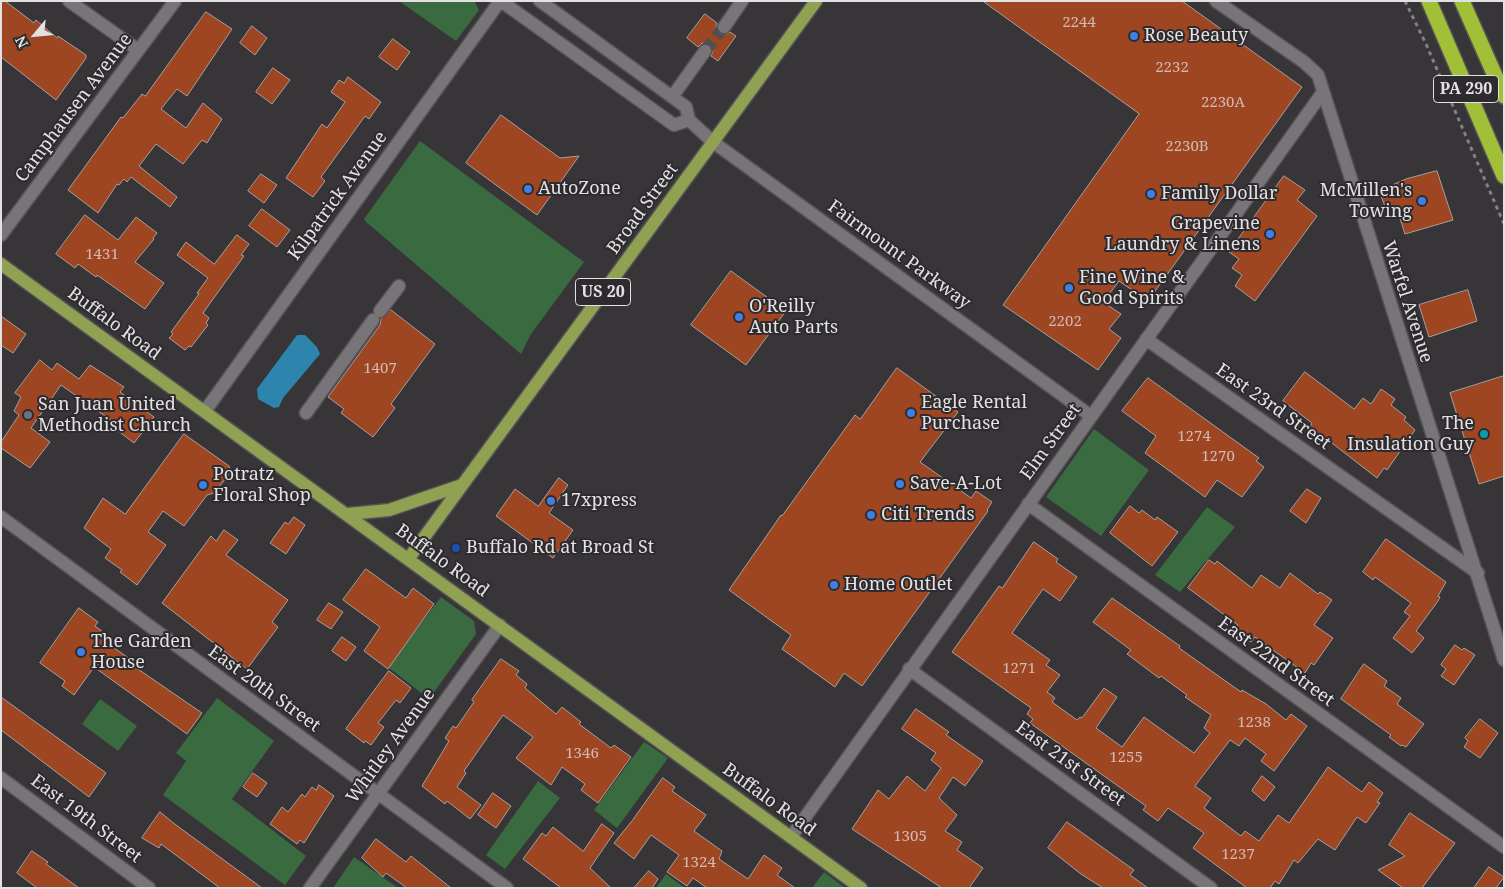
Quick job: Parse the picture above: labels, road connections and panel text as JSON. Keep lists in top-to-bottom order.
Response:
{
  "streets": {
    "highway": ["PA 290"],
    "main road": ["Broad Street", "US 20", "Buffalo Road"],
    "street": [
      "Camphausen Avenue",
      "Kilpatrick Avenue",
      "Fairmount Parkway",
      "Warfel Avenue",
      "East 23rd Street",
      "Elm Street",
      "East 22nd Street",
      "East 20th Street",
      "Whitley Avenue",
      "East 21st Street",
      "East 19th Street"
    ]
  },
  "crossings": [
    ["Kilpatrick Avenue", "Buffalo Road"],
    ["Broad Street", "Fairmount Parkway"],
    ["Broad Street", "Buffalo Road"],
    ["Fairmount Parkway", "Elm Street"],
    ["Warfel Avenue", "East 23rd Street"],
    ["Warfel Avenue", "Elm Street"],
    ["Buffalo Road", "Elm Street"],
    ["Buffalo Road", "Whitley Avenue"],
    ["East 23rd Street", "Elm Street"],
    ["Elm Street", "East 22nd Street"],
    ["Elm Street", "East 21st Street"],
    ["East 20th Street", "Whitley Avenue"]
  ],
  "places": [
    "Rose Beauty",
    "AutoZone",
    "Family Dollar",
    "McMillen's Towing",
    "Grapevine Laundry & Linens",
    "Fine Wine & Good Spirits",
    "O'Reilly Auto Parts",
    "Eagle Rental Purchase",
    "San Juan United Methodist Church",
    "The Insulation Guy",
    "Save-A-Lot",
    "Potratz Floral Shop",
    "17xpress",
    "Citi Trends",
    "Buffalo Rd at Broad St",
    "Home Outlet",
    "The Garden House"
  ],
  "house_numbers": [
    "2244",
    "2232",
    "2230A",
    "2230B",
    "1431",
    "2202",
    "1407",
    "1274",
    "1270",
    "1271",
    "1238",
    "1346",
    "1255",
    "1305",
    "1237",
    "1324"
  ],
  "north": "bottom left"
}
